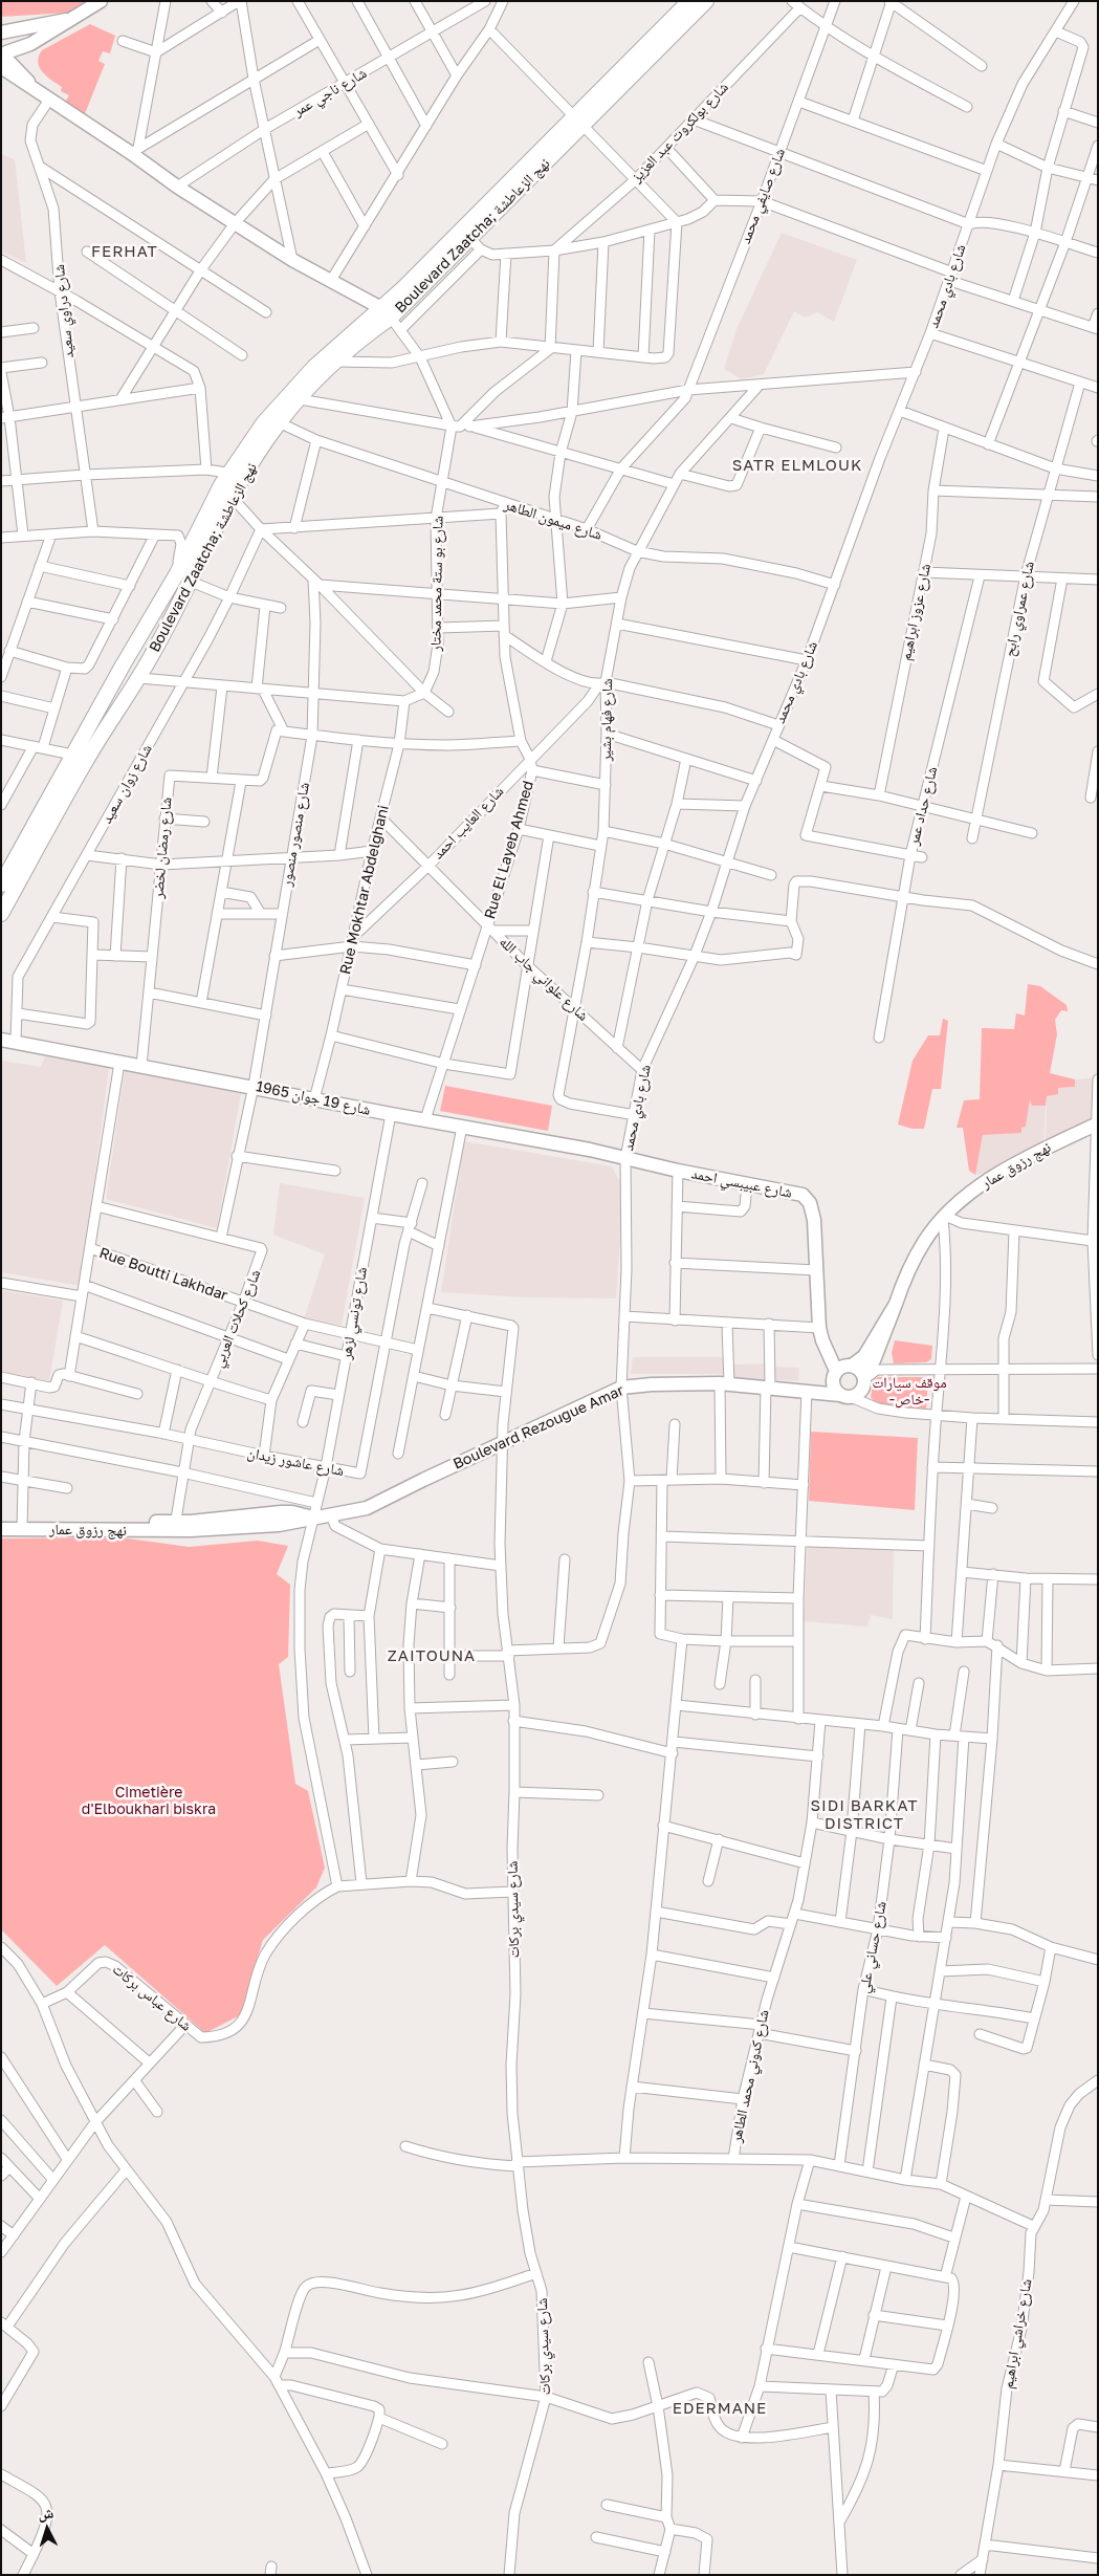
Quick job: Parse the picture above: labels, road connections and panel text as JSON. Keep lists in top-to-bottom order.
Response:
{
  "streets": {
    "main road": ["Boulevard Zaatcha; نهج الزعاطشة"],
    "street": [
      "شارع ناجي عمر",
      "شارع بولكروت عبد العزيز",
      "شارع صايفي محمد",
      "شارع بادي محمد",
      "شارع دراوي سعيد",
      "شارع ميمون الطاهر",
      "شارع بو ستة محمد مختار",
      "شارع عمراوي رابح",
      "شارع عزوز ابراهيم",
      "شارع فهام بشير",
      "شارع زوان سعيد",
      "شارع حداد عمر",
      "شارع العايب احمد",
      "شارع منصور منصور",
      "شارع رمضان لخضر",
      "Rue El Layeb Ahmed",
      "Rue Mokhtar Abdelghani",
      "شارع علواني جاب الله",
      "شارع 19 جوان 1965",
      "نهج رزوق عمار",
      "شارع عبيبسي احمد",
      "Rue Boutti Lakhdar",
      "شارع تونسي لزهر",
      "شارع كحلات العربي",
      "Boulevard Rezougue Amar",
      "شارع عاشور زيدان",
      "شارع سيدي بركات",
      "شارع حساني علي",
      "شارع عباس بركات",
      "شارع كدوني محمد الطاهر",
      "شارع خراشي ابراهيم"
    ]
  },
  "crossings": [
    ["شارع صايفي محمد", "شارع ميمون الطاهر"],
    ["Boulevard Zaatcha; نهج الزعاطشة", "شارع ميمون الطاهر"],
    ["شارع بادي محمد", "شارع ميمون الطاهر"],
    ["شارع بادي محمد", "شارع فهام بشير"],
    ["شارع بادي محمد", "شارع علواني جاب الله"],
    ["شارع بادي محمد", "شارع 19 جوان 1965"],
    ["شارع بادي محمد", "شارع عبيبسي احمد"],
    ["شارع بادي محمد", "Boulevard Rezougue Amar"],
    ["شارع بادي محمد", "شارع سيدي بركات"],
    ["شارع ميمون الطاهر", "شارع بو ستة محمد مختار"],
    ["شارع ميمون الطاهر", "شارع فهام بشير"],
    ["شارع ميمون الطاهر", "Rue El Layeb Ahmed"],
    ["شارع فهام بشير", "شارع العايب احمد"],
    ["شارع فهام بشير", "شارع علواني جاب الله"],
    ["شارع زوان سعيد", "شارع 19 جوان 1965"],
    ["شارع العايب احمد", "Rue El Layeb Ahmed"],
    ["شارع العايب احمد", "Rue Mokhtar Abdelghani"],
    ["شارع العايب احمد", "شارع علواني جاب الله"],
    ["شارع منصور منصور", "شارع 19 جوان 1965"],
    ["شارع منصور منصور", "شارع كحلات العربي"],
    ["شارع رمضان لخضر", "شارع 19 جوان 1965"],
    ["Rue El Layeb Ahmed", "شارع علواني جاب الله"],
    ["Rue El Layeb Ahmed", "شارع 19 جوان 1965"],
    ["Rue Mokhtar Abdelghani", "شارع علواني جاب الله"],
    ["Rue Mokhtar Abdelghani", "شارع 19 جوان 1965"],
    ["شارع 19 جوان 1965", "شارع عبيبسي احمد"],
    ["شارع 19 جوان 1965", "شارع تونسي لزهر"],
    ["نهج رزوق عمار", "شارع كحلات العربي"],
    ["نهج رزوق عمار", "Boulevard Rezougue Amar"],
    ["شارع عبيبسي احمد", "Boulevard Rezougue Amar"],
    ["Rue Boutti Lakhdar", "شارع تونسي لزهر"],
    ["Rue Boutti Lakhdar", "شارع كحلات العربي"],
    ["Rue Boutti Lakhdar", "شارع عاشور زيدان"],
    ["شارع تونسي لزهر", "Boulevard Rezougue Amar"],
    ["شارع تونسي لزهر", "شارع عاشور زيدان"],
    ["شارع تونسي لزهر", "شارع عباس بركات"],
    ["شارع كحلات العربي", "Boulevard Rezougue Amar"],
    ["شارع كحلات العربي", "شارع عاشور زيدان"],
    ["Boulevard Rezougue Amar", "شارع سيدي بركات"],
    ["شارع سيدي بركات", "شارع عباس بركات"],
    ["شارع حساني علي", "شارع كدوني محمد الطاهر"],
    ["شارع كدوني محمد الطاهر", "شارع خراشي ابراهيم"]
  ],
  "districts": [
    "FERHAT",
    "SATR ELMLOUK",
    "ZAITOUNA",
    "SIDI BARKAT DISTRICT",
    "EDERMANE"
  ],
  "parks": ["موقف سيارات -خاص-", "Cimetière d'Elboukhari biskra"],
  "north": "top"
}
